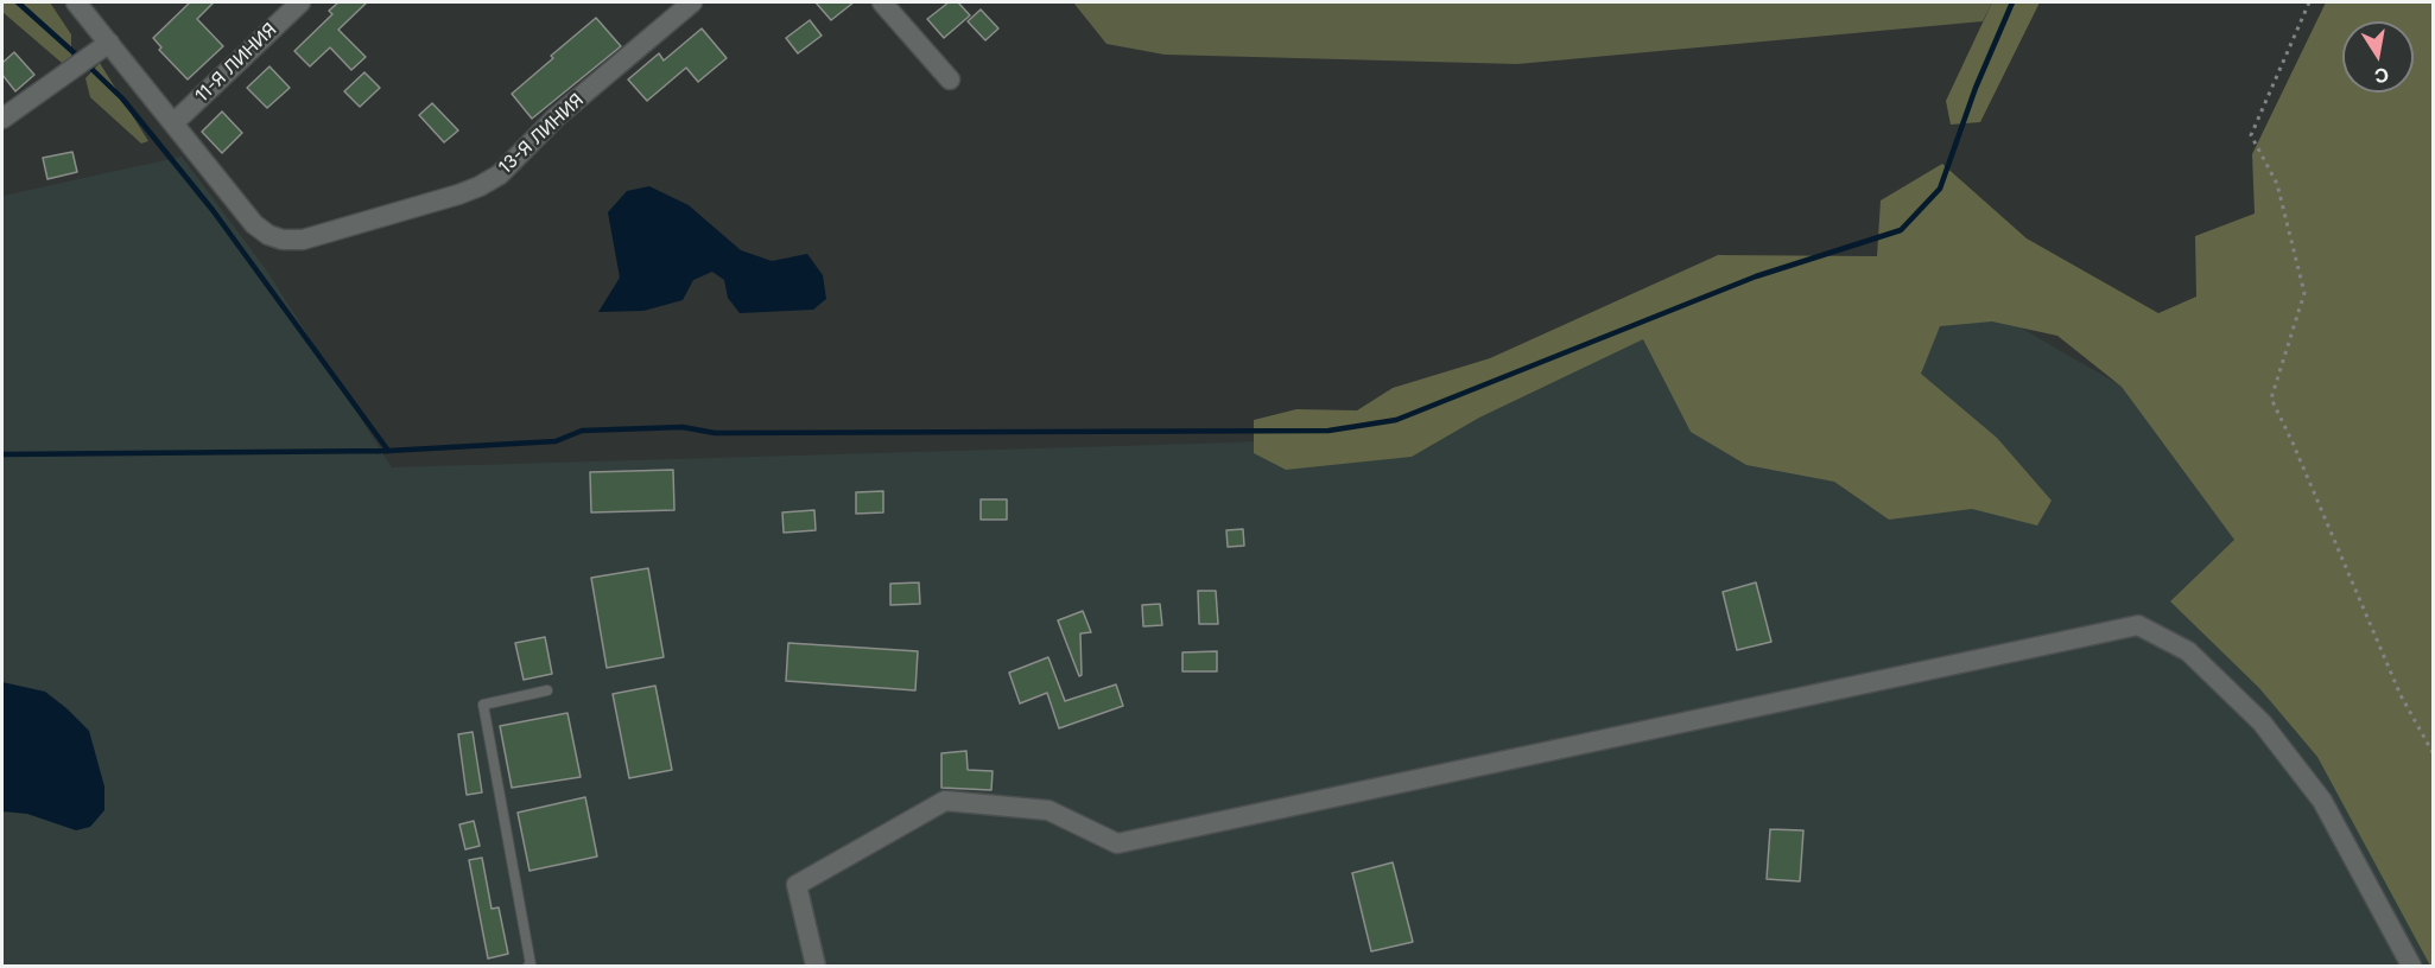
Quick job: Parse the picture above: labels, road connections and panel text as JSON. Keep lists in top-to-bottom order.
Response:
{
  "streets": {
    "street": ["11-Я ЛИНИЯ", "13-Я ЛИНИЯ"]
  },
  "crossings": [
    ["11-Я ЛИНИЯ", "13-Я ЛИНИЯ"]
  ],
  "north": "bottom"
}
